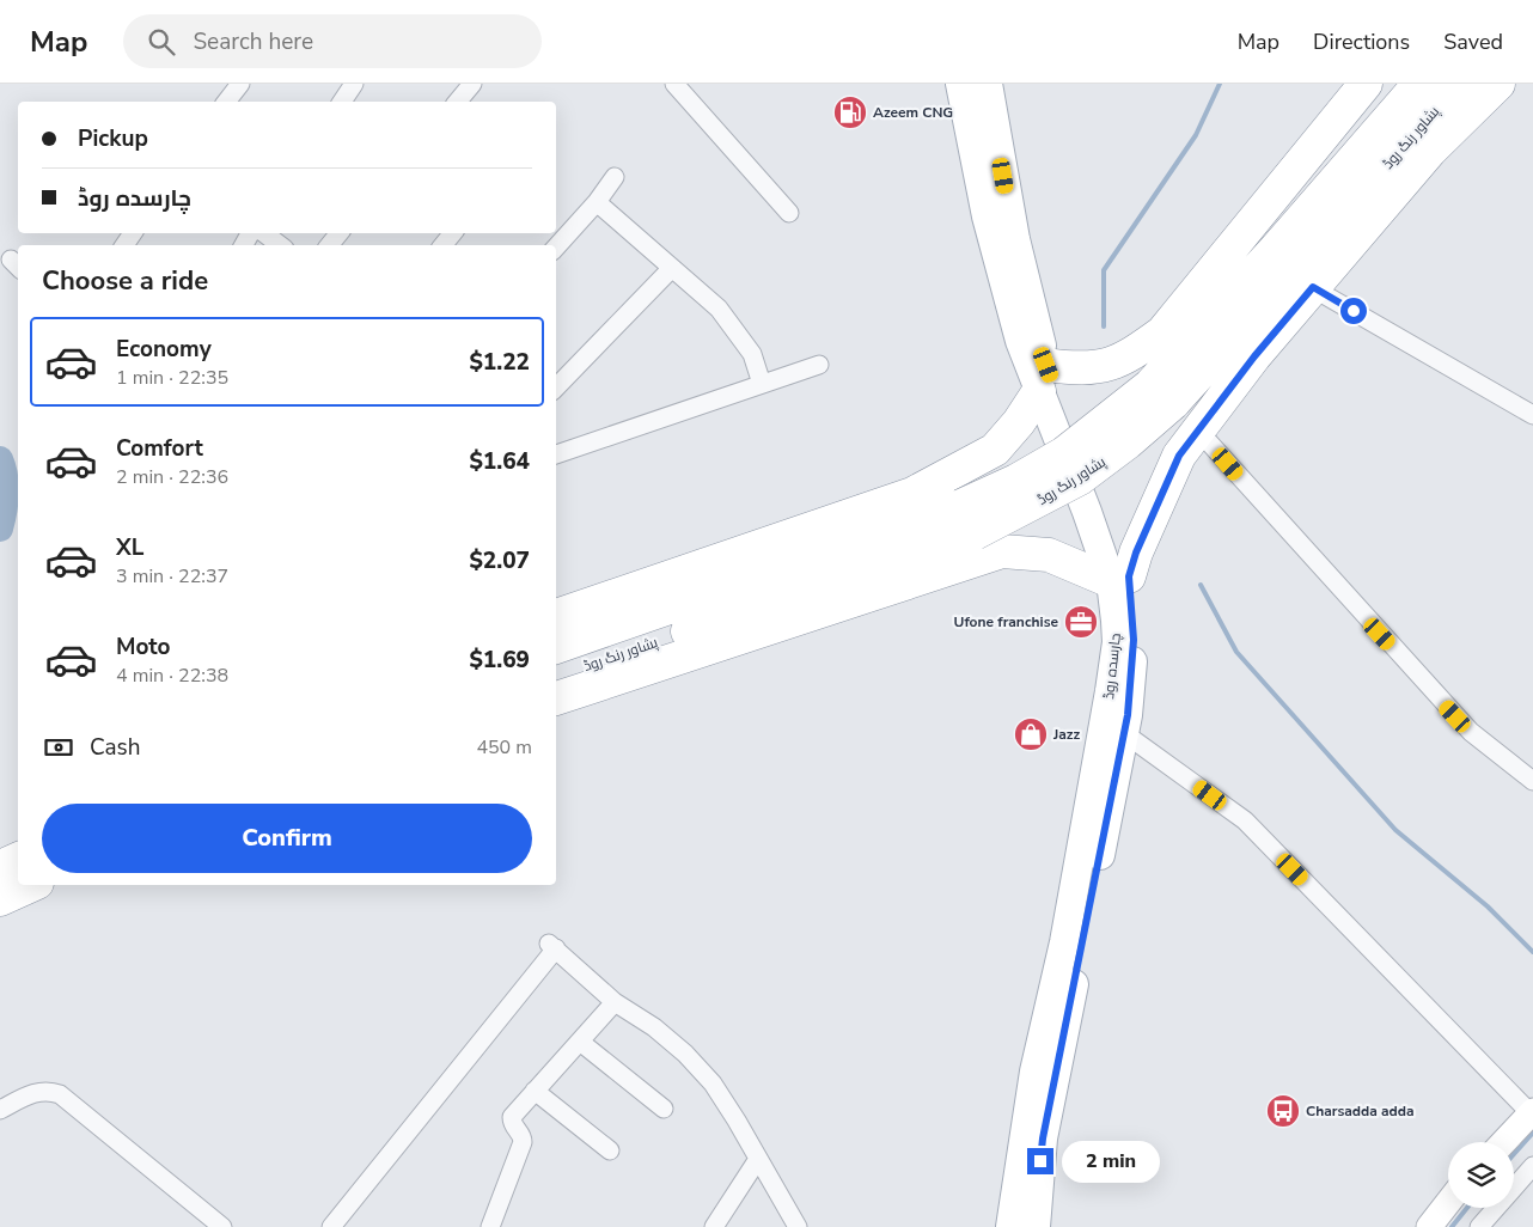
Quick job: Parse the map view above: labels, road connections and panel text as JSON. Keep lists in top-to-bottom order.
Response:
{
  "streets": {
    "highway": ["پشاور رنگ روڈ"],
    "main road": ["چارسدہ روڈ"]
  },
  "places": {
    "fuel station": ["Azeem CNG"],
    "office": ["Ufone franchise"],
    "shop": ["Jazz"],
    "bus stop": ["Charsadda adda"]
  },
  "page": {
    "header": "Map",
    "search": "Search here",
    "nav": ["Map", "Directions", "Saved"],
    "banner": ["Pickup", "چارسدہ روڈ"],
    "heading": "Choose a ride",
    "list": [
      {
        "name": "Economy",
        "note": "1 min · 22:35",
        "value": "$1.22"
      },
      {
        "name": "Comfort",
        "note": "2 min · 22:36",
        "value": "$1.64"
      },
      {
        "name": "XL",
        "note": "3 min · 22:37",
        "value": "$2.07"
      },
      {
        "name": "Moto",
        "note": "4 min · 22:38",
        "value": "$1.69"
      }
    ],
    "pay": ["Cash", "450 m"],
    "buttons": "Confirm",
    "bubble": "2 min"
  }
}
